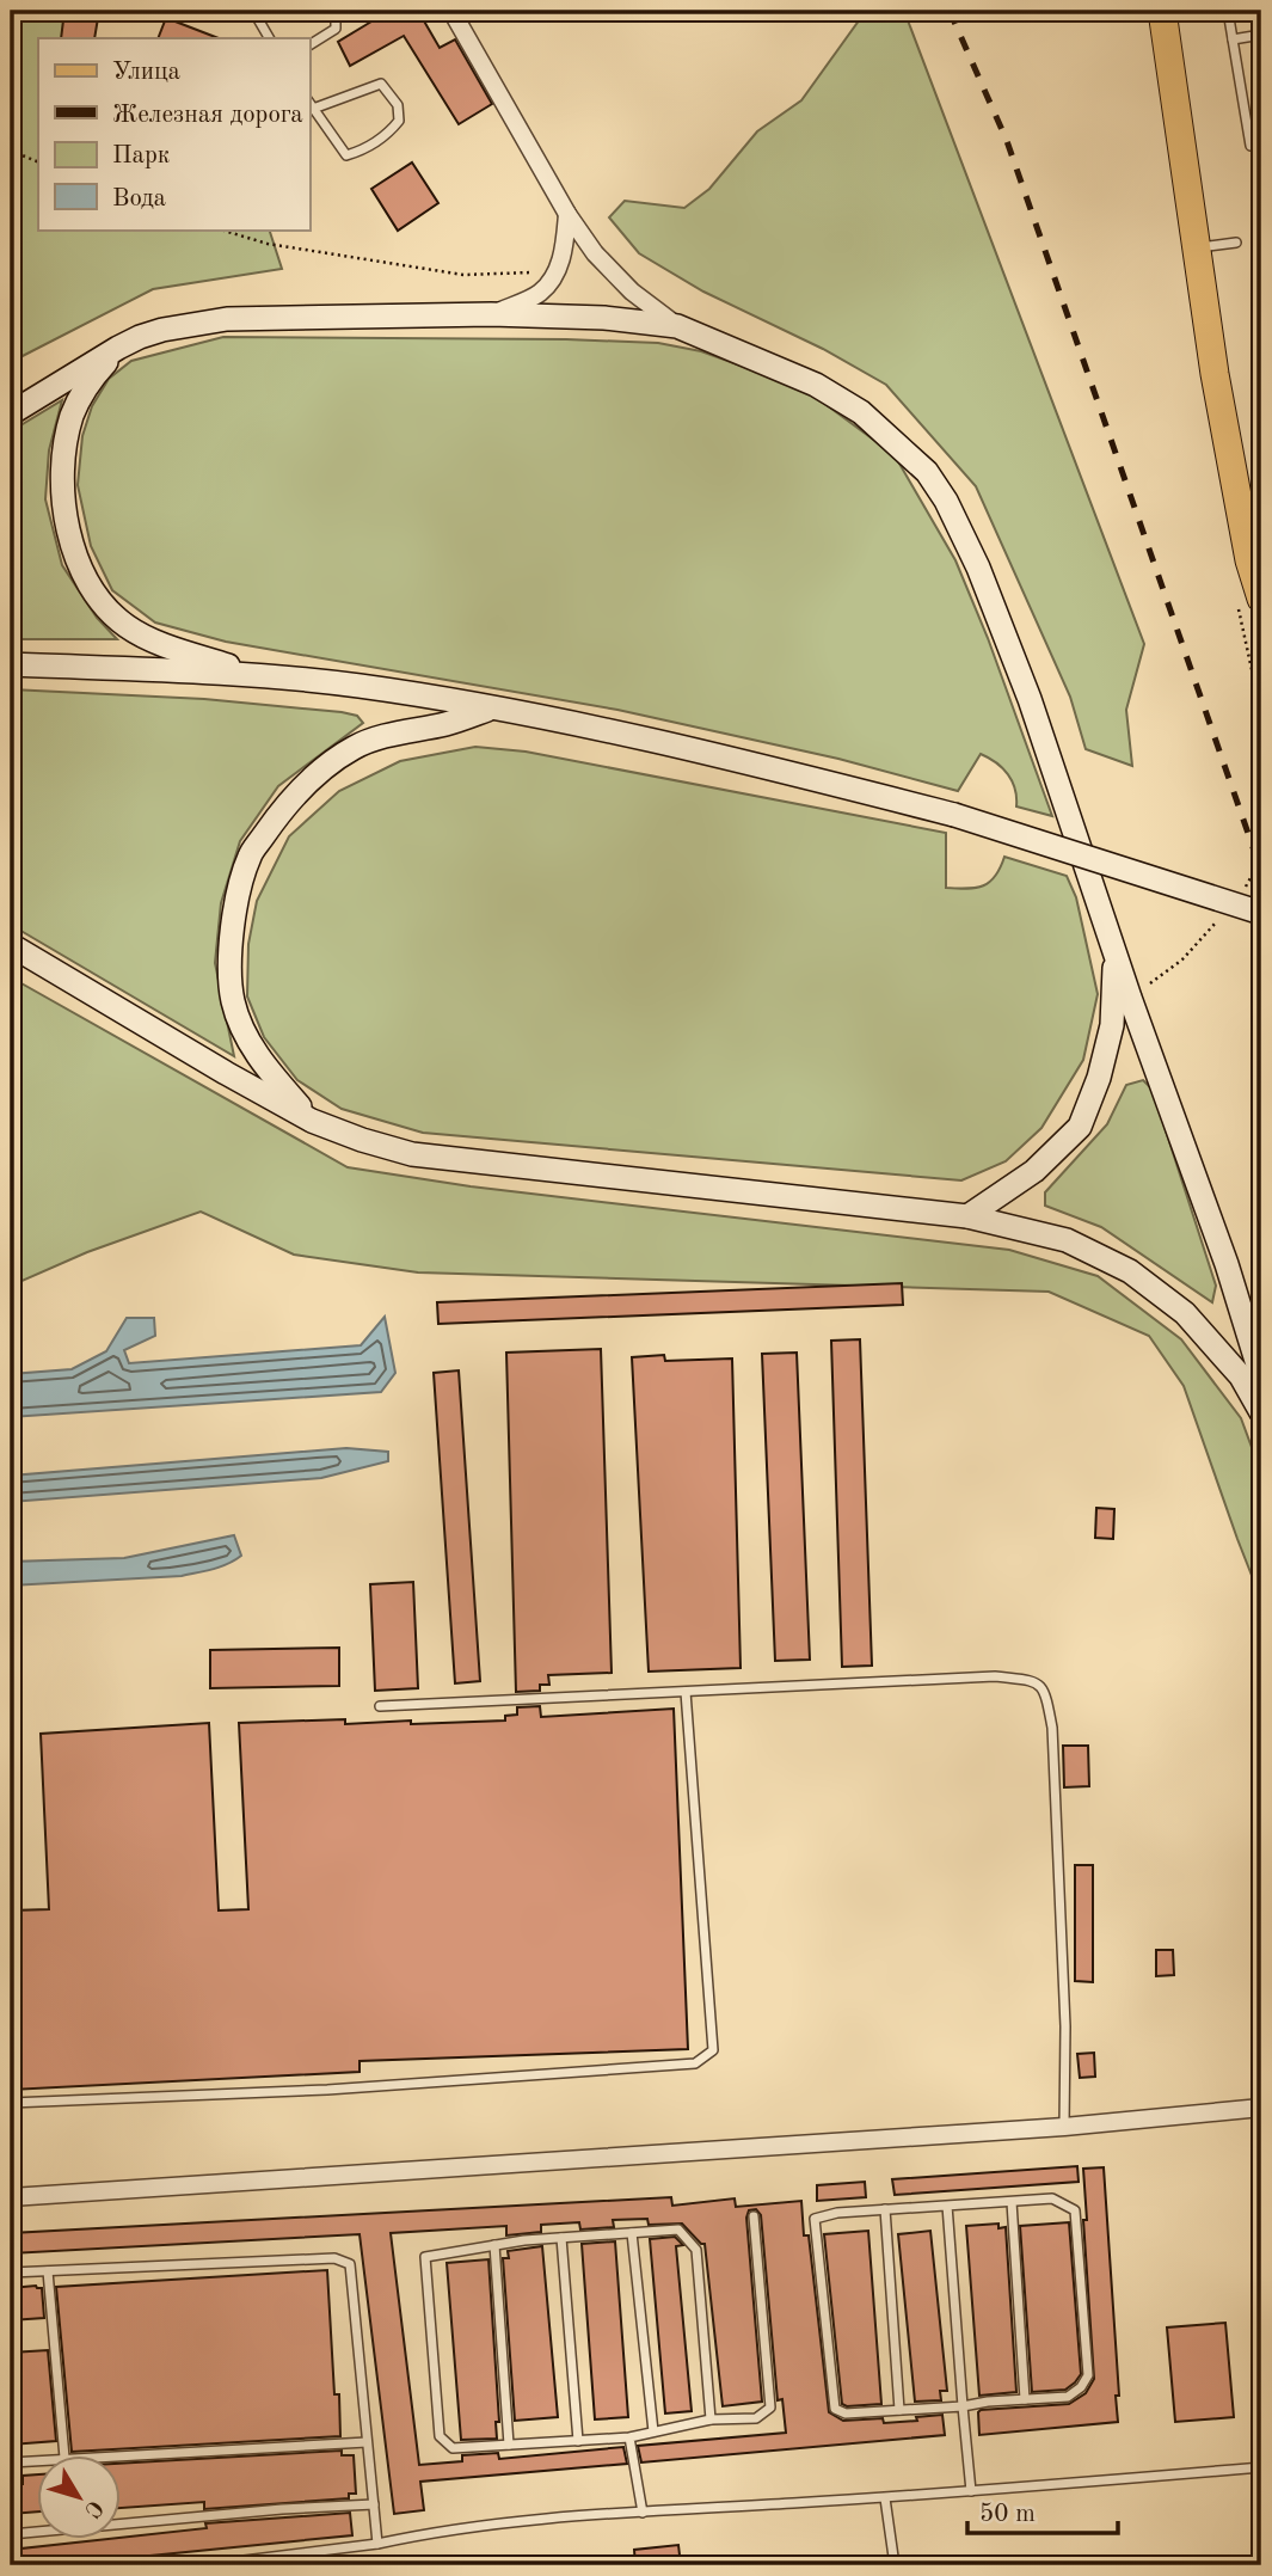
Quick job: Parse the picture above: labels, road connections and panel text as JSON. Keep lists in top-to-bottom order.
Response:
{
  "legend": [
    "Улица",
    "Железная дорога",
    "Парк",
    "Вода"
  ],
  "scale_bar": "50 m",
  "north": "bottom right"
}
